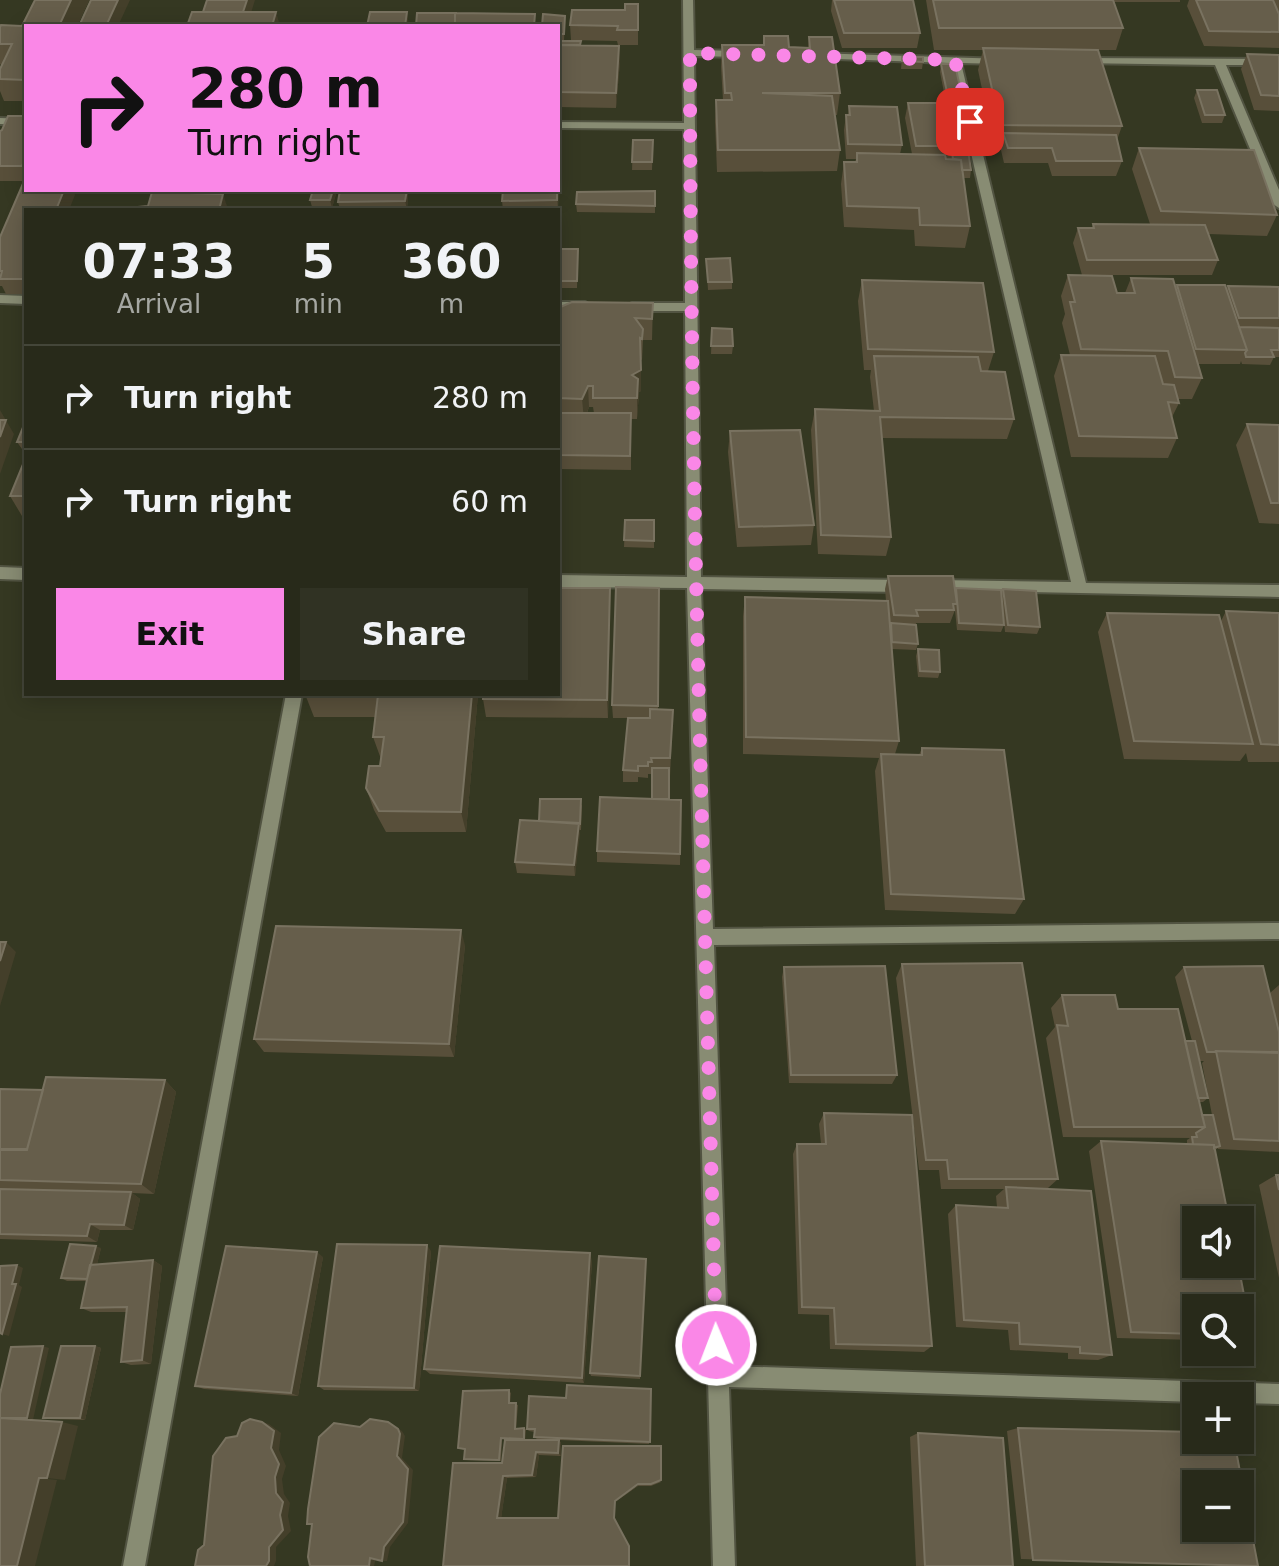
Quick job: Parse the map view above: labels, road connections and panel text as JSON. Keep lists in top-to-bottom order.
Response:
{
  "page": {
    "turn": ["280 m", "Turn right"],
    "eta": [
      "07:33",
      "Arrival",
      "5",
      "min",
      "360",
      "m"
    ],
    "list": [
      {
        "name": "Turn right",
        "value": "280 m"
      },
      {
        "name": "Turn right",
        "value": "60 m"
      }
    ],
    "buttons": ["Exit", "Share"],
    "map_buttons": ["+", "−"]
  }
}
